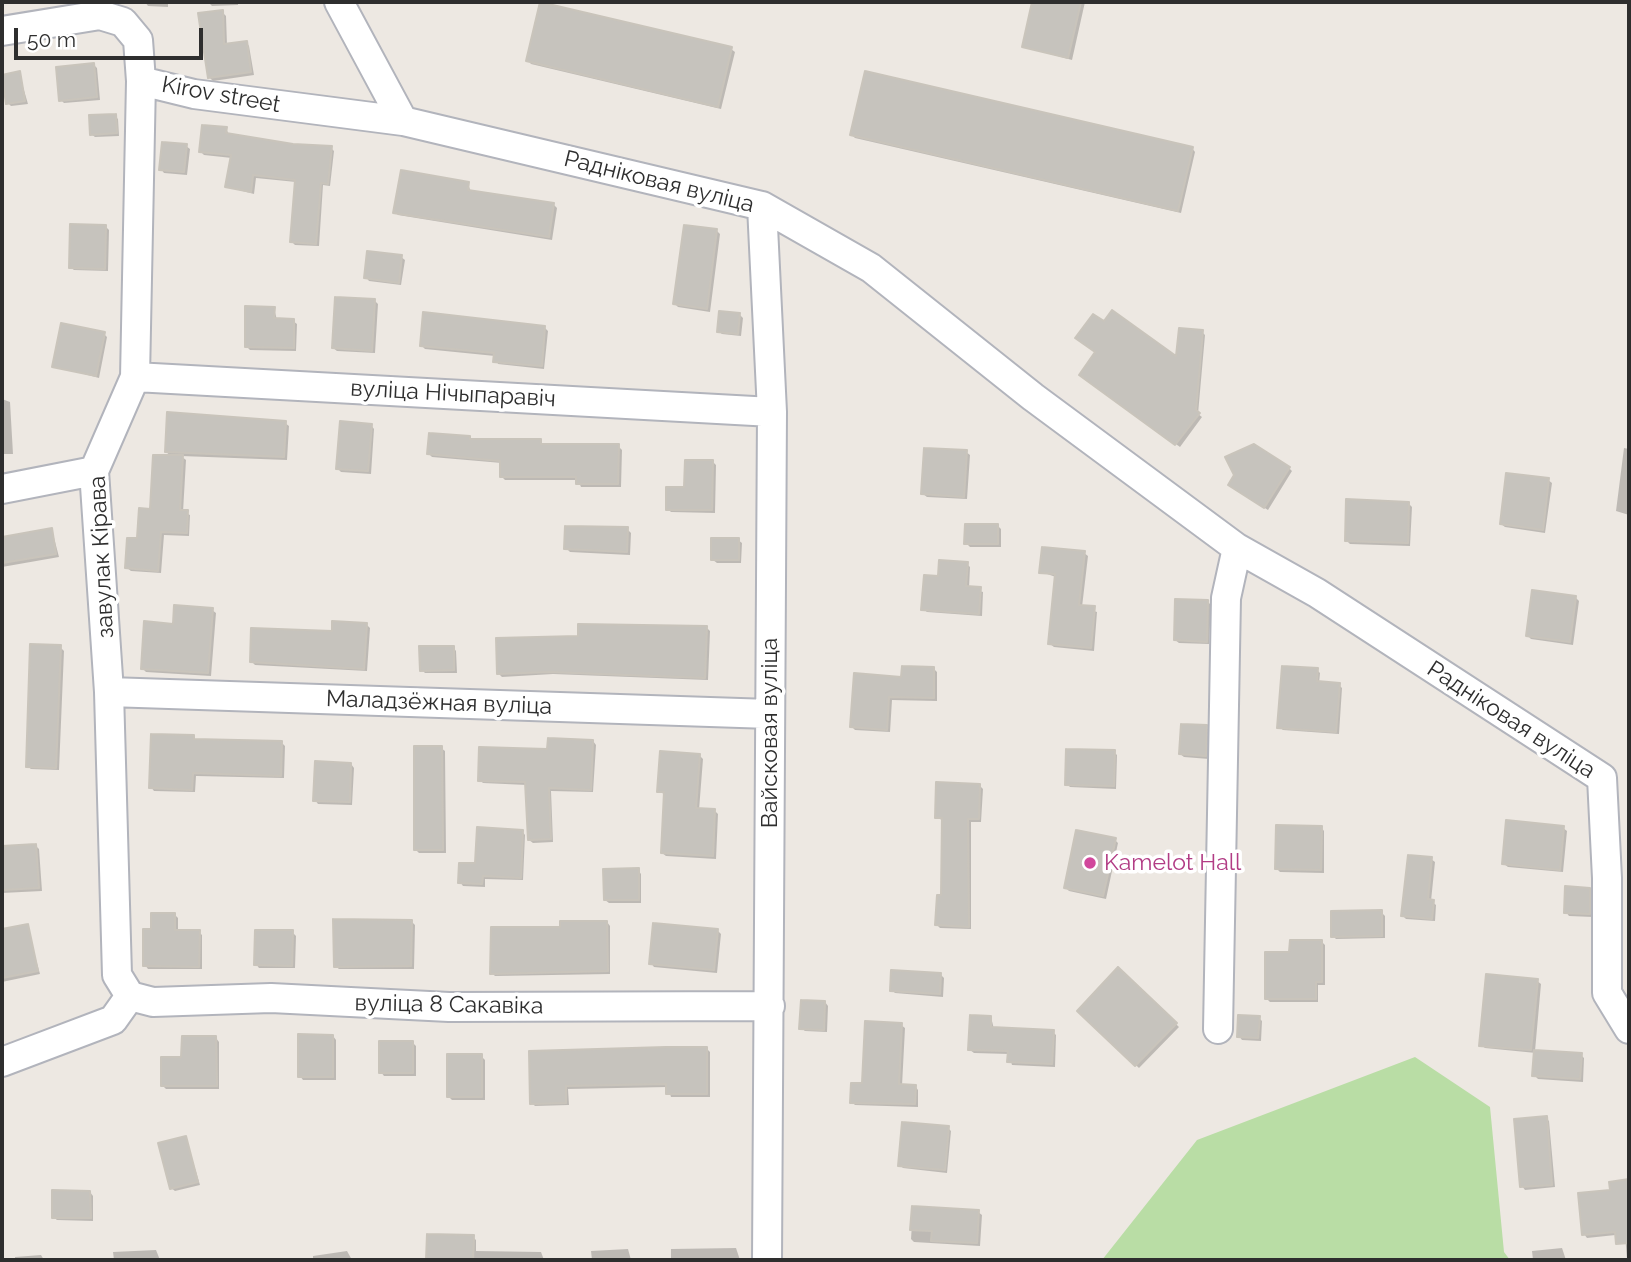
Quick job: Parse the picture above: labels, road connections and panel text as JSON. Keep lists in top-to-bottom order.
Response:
{
  "streets": {
    "street": [
      "Kirov street",
      "Радніковая вуліца",
      "вуліца Нічыпаравіч",
      "завулак Кірава",
      "Маладзёжная вуліца",
      "Вайсковая вуліца",
      "вуліца 8 Сакавіка"
    ]
  },
  "crossings": [
    ["Kirov street", "Радніковая вуліца"],
    ["Kirov street", "завулак Кірава"],
    ["Радніковая вуліца", "Вайсковая вуліца"],
    ["вуліца Нічыпаравіч", "завулак Кірава"],
    ["вуліца Нічыпаравіч", "Вайсковая вуліца"],
    ["завулак Кірава", "Маладзёжная вуліца"],
    ["завулак Кірава", "вуліца 8 Сакавіка"],
    ["Маладзёжная вуліца", "Вайсковая вуліца"],
    ["Вайсковая вуліца", "вуліца 8 Сакавіка"]
  ],
  "places": ["Kamelot Hall"],
  "scale_bar": "50 m"
}
